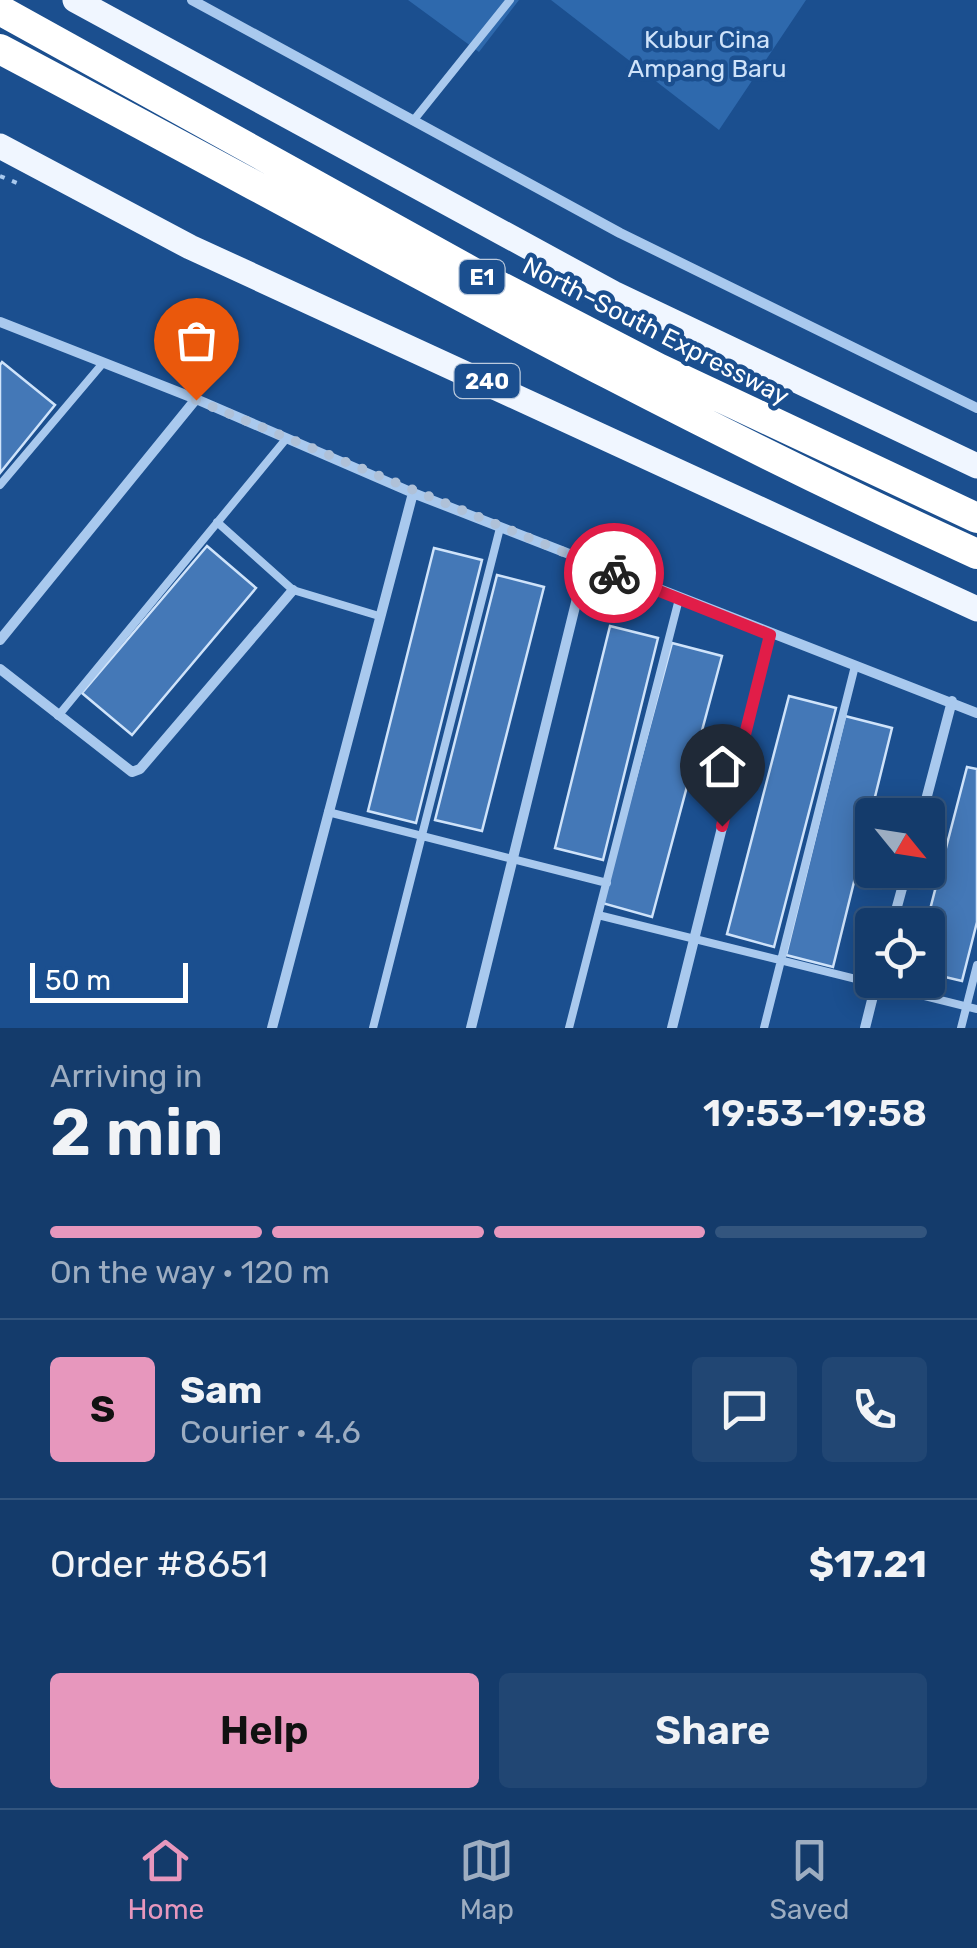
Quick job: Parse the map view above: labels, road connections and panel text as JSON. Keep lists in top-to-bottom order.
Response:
{
  "streets": {
    "highway": ["E1", "North–South Expressway"],
    "main road": ["240"]
  },
  "parks": ["Kubur Cina Ampang Baru"],
  "scale_bar": "50 m",
  "north": "bottom right",
  "page": {
    "scale": "50 m",
    "heading": ["2 min", "Arriving in", "19:53–19:58"],
    "panel": [
      "Sam",
      "Courier · 4.6",
      "Order #8651",
      "$17.21"
    ],
    "bar": "On the way · 120 m",
    "round": "S",
    "buttons": ["Help", "Share"],
    "tabs": ["Home", "Map", "Saved"]
  }
}
